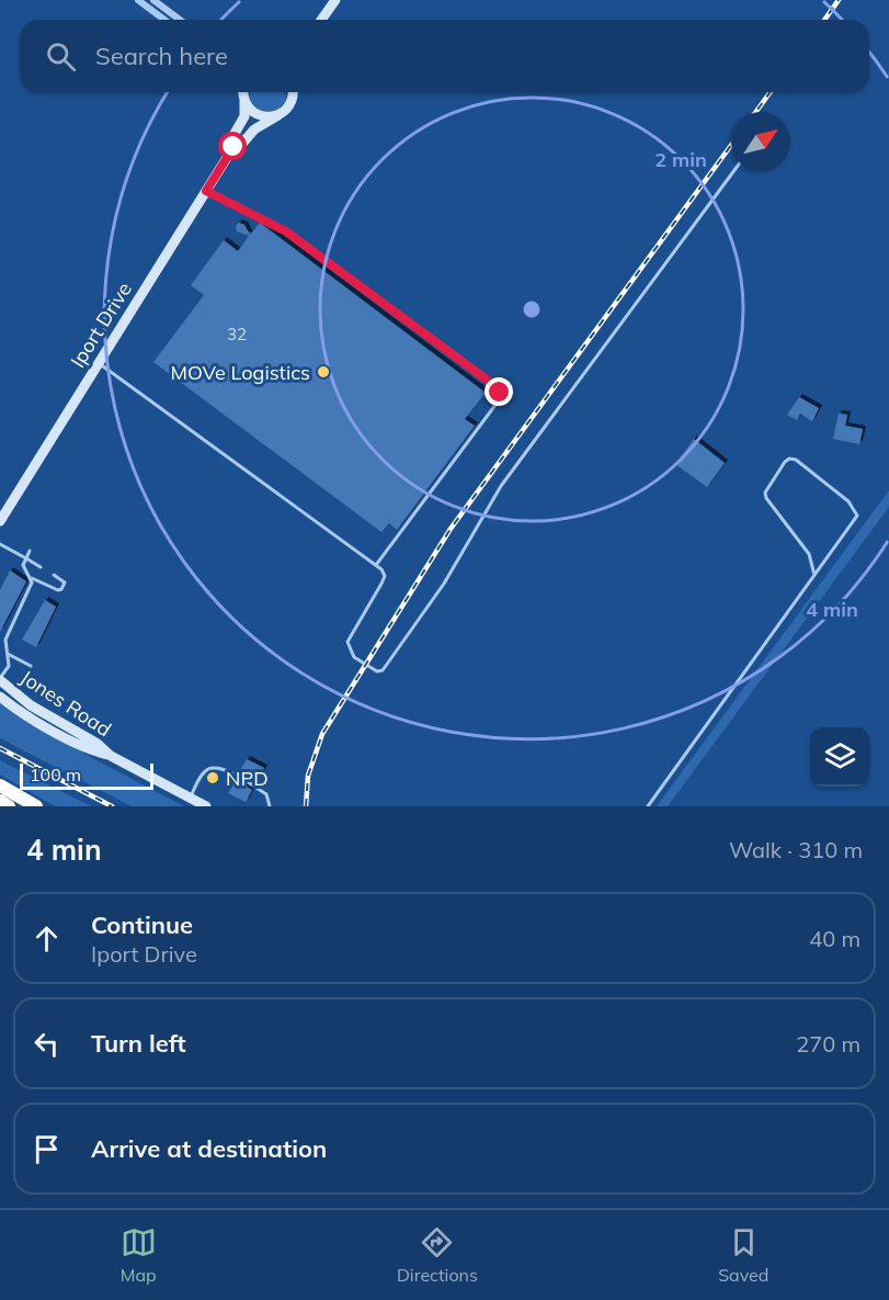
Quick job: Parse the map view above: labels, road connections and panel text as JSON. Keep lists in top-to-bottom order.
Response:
{
  "streets": {
    "street": ["Iport Drive", "Jones Road"]
  },
  "places": ["MOVe Logistics", "NPD"],
  "house_numbers": ["32"],
  "scale_bar": "100 m",
  "north": "top right",
  "page": {
    "search": "Search here",
    "scale": "100 m",
    "heading": ["4 min", "Walk · 310 m"],
    "list": [
      ["Continue", "Iport Drive", "40 m"],
      ["Turn left", "270 m"],
      "Arrive at destination"
    ],
    "nav": ["Map", "Directions", "Saved"]
  },
  "rings": ["2 min", "4 min"]
}
